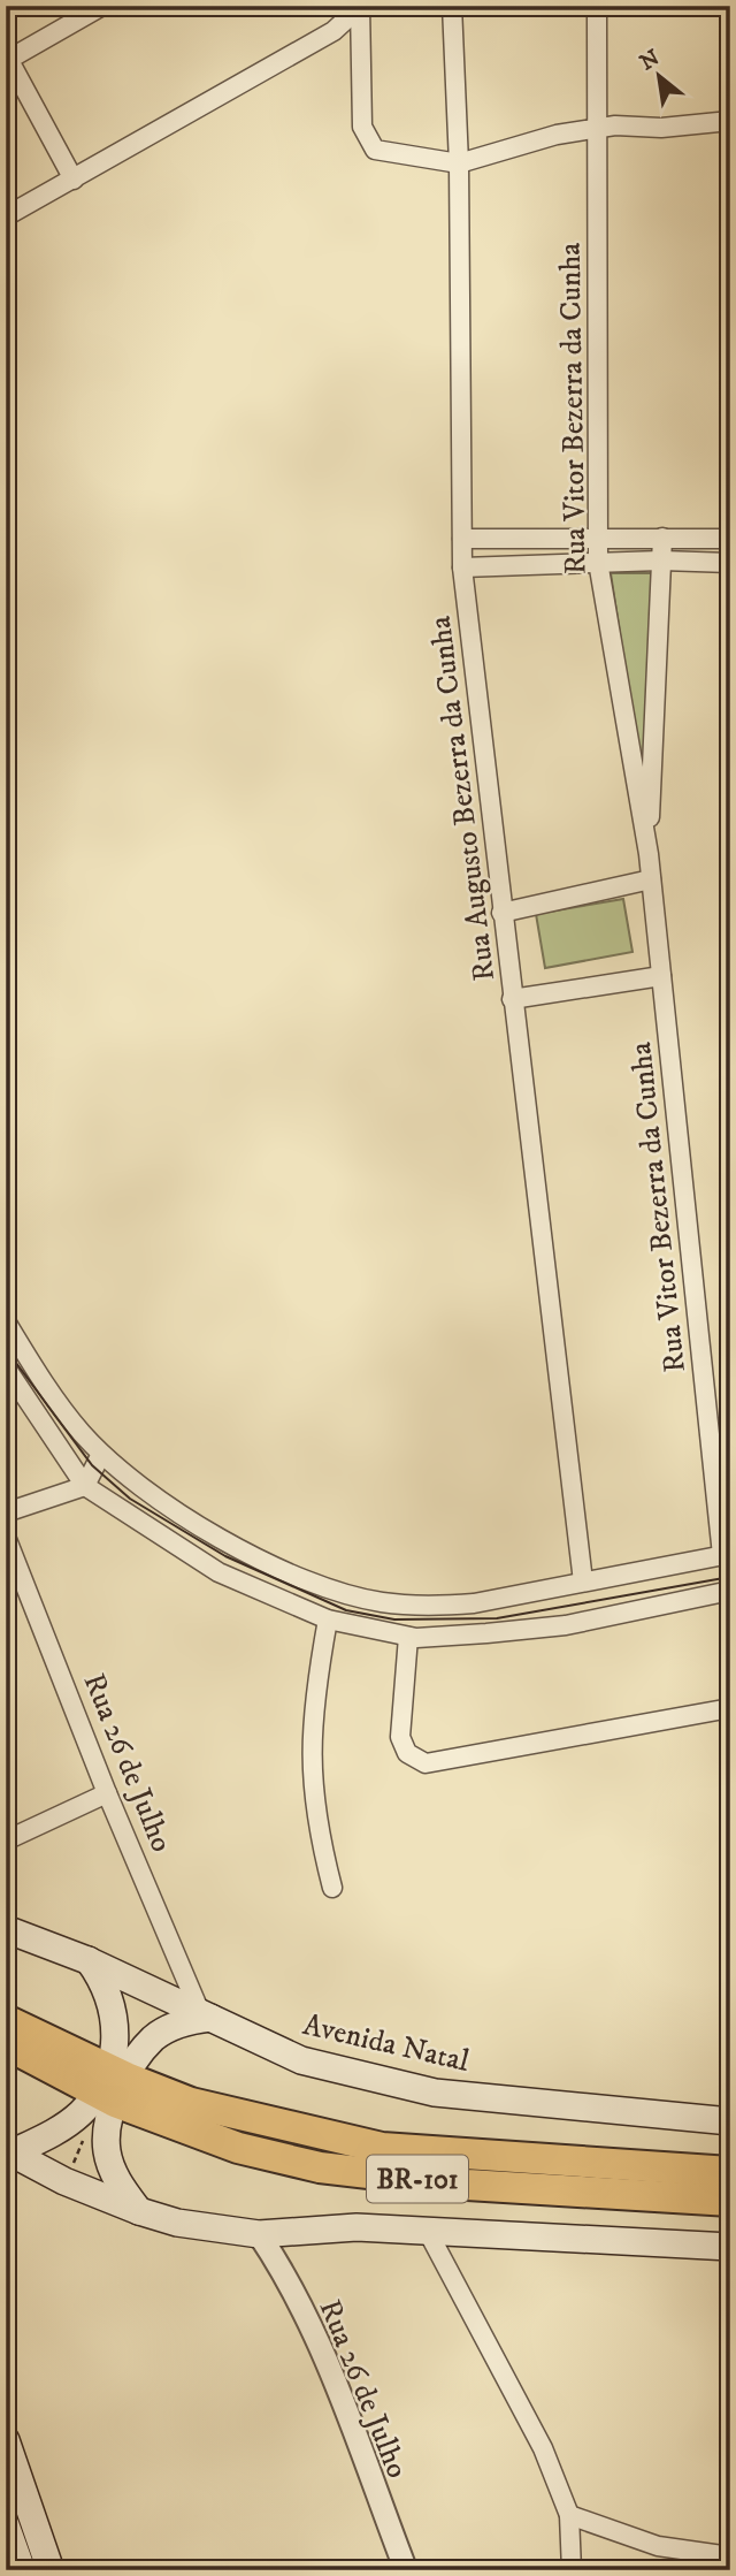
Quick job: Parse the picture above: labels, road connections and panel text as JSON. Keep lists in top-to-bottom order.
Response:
{
  "streets": {
    "highway": ["BR-101"],
    "main road": ["Avenida Natal"],
    "street": ["Rua Vitor Bezerra da Cunha", "Rua Augusto Bezerra da Cunha", "Rua 26 de Julho"]
  },
  "crossings": [
    ["Rua 26 de Julho", "Avenida Natal"]
  ],
  "north": "top left"
}
